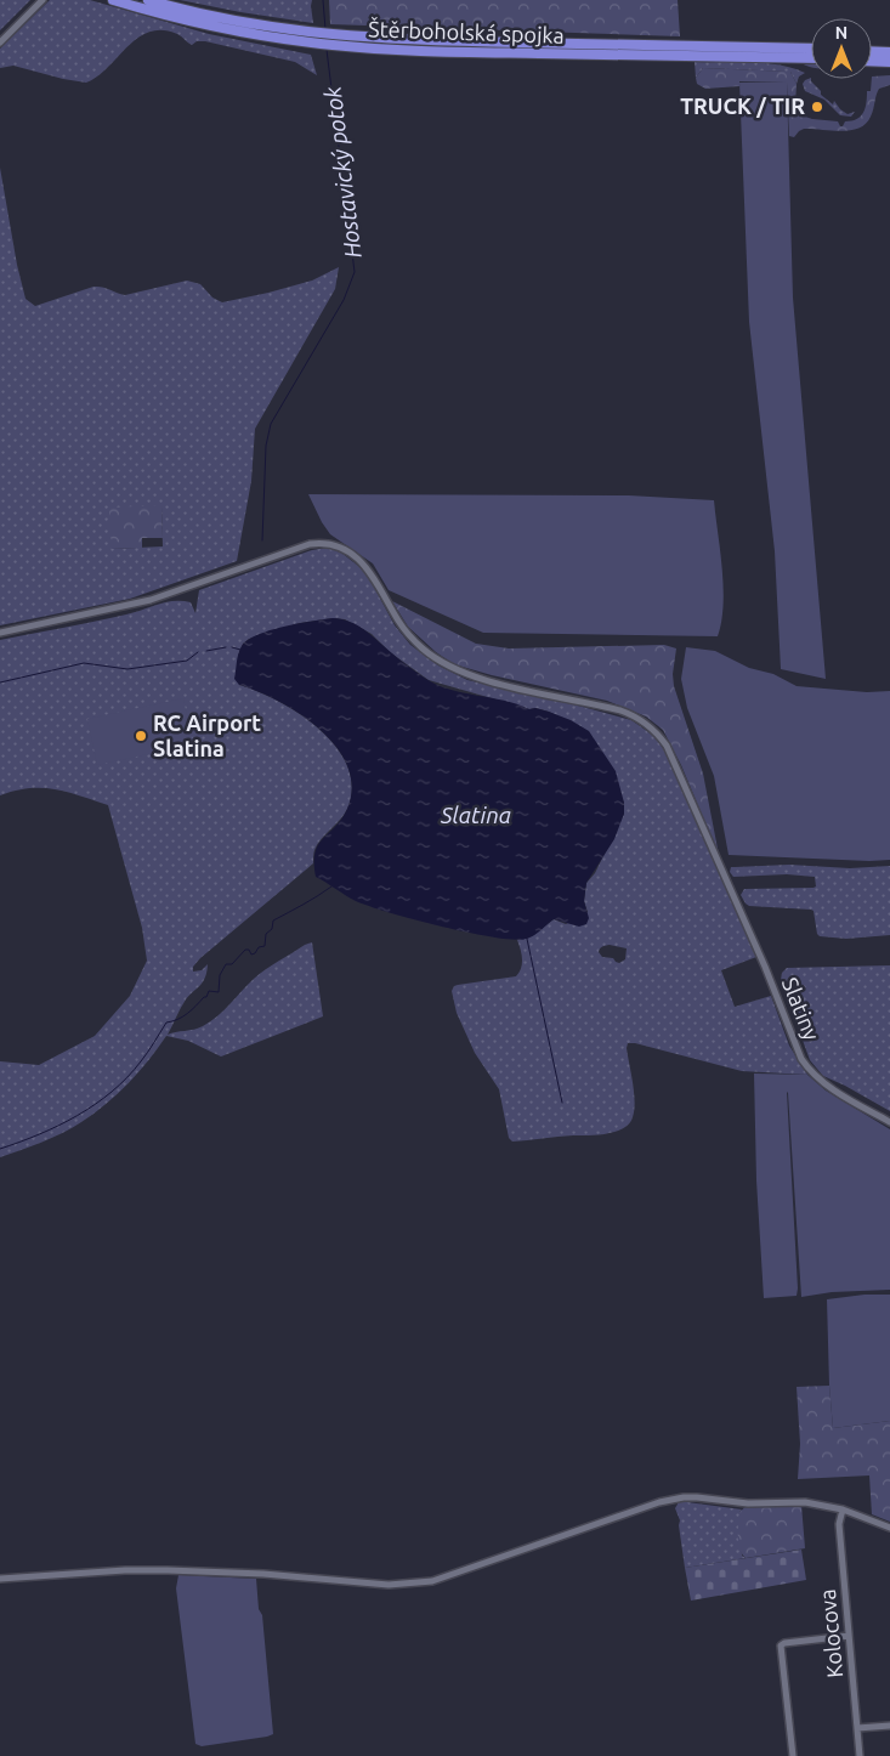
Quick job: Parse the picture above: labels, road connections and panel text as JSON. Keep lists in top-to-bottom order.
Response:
{
  "streets": {
    "highway": ["Štěrboholská spojka"],
    "street": ["Slatiny", "Kolocova"]
  },
  "water": ["Hostavický potok", "Slatina"],
  "places": ["TRUCK / TIR", "RC Airport Slatina"],
  "north": "top"
}
